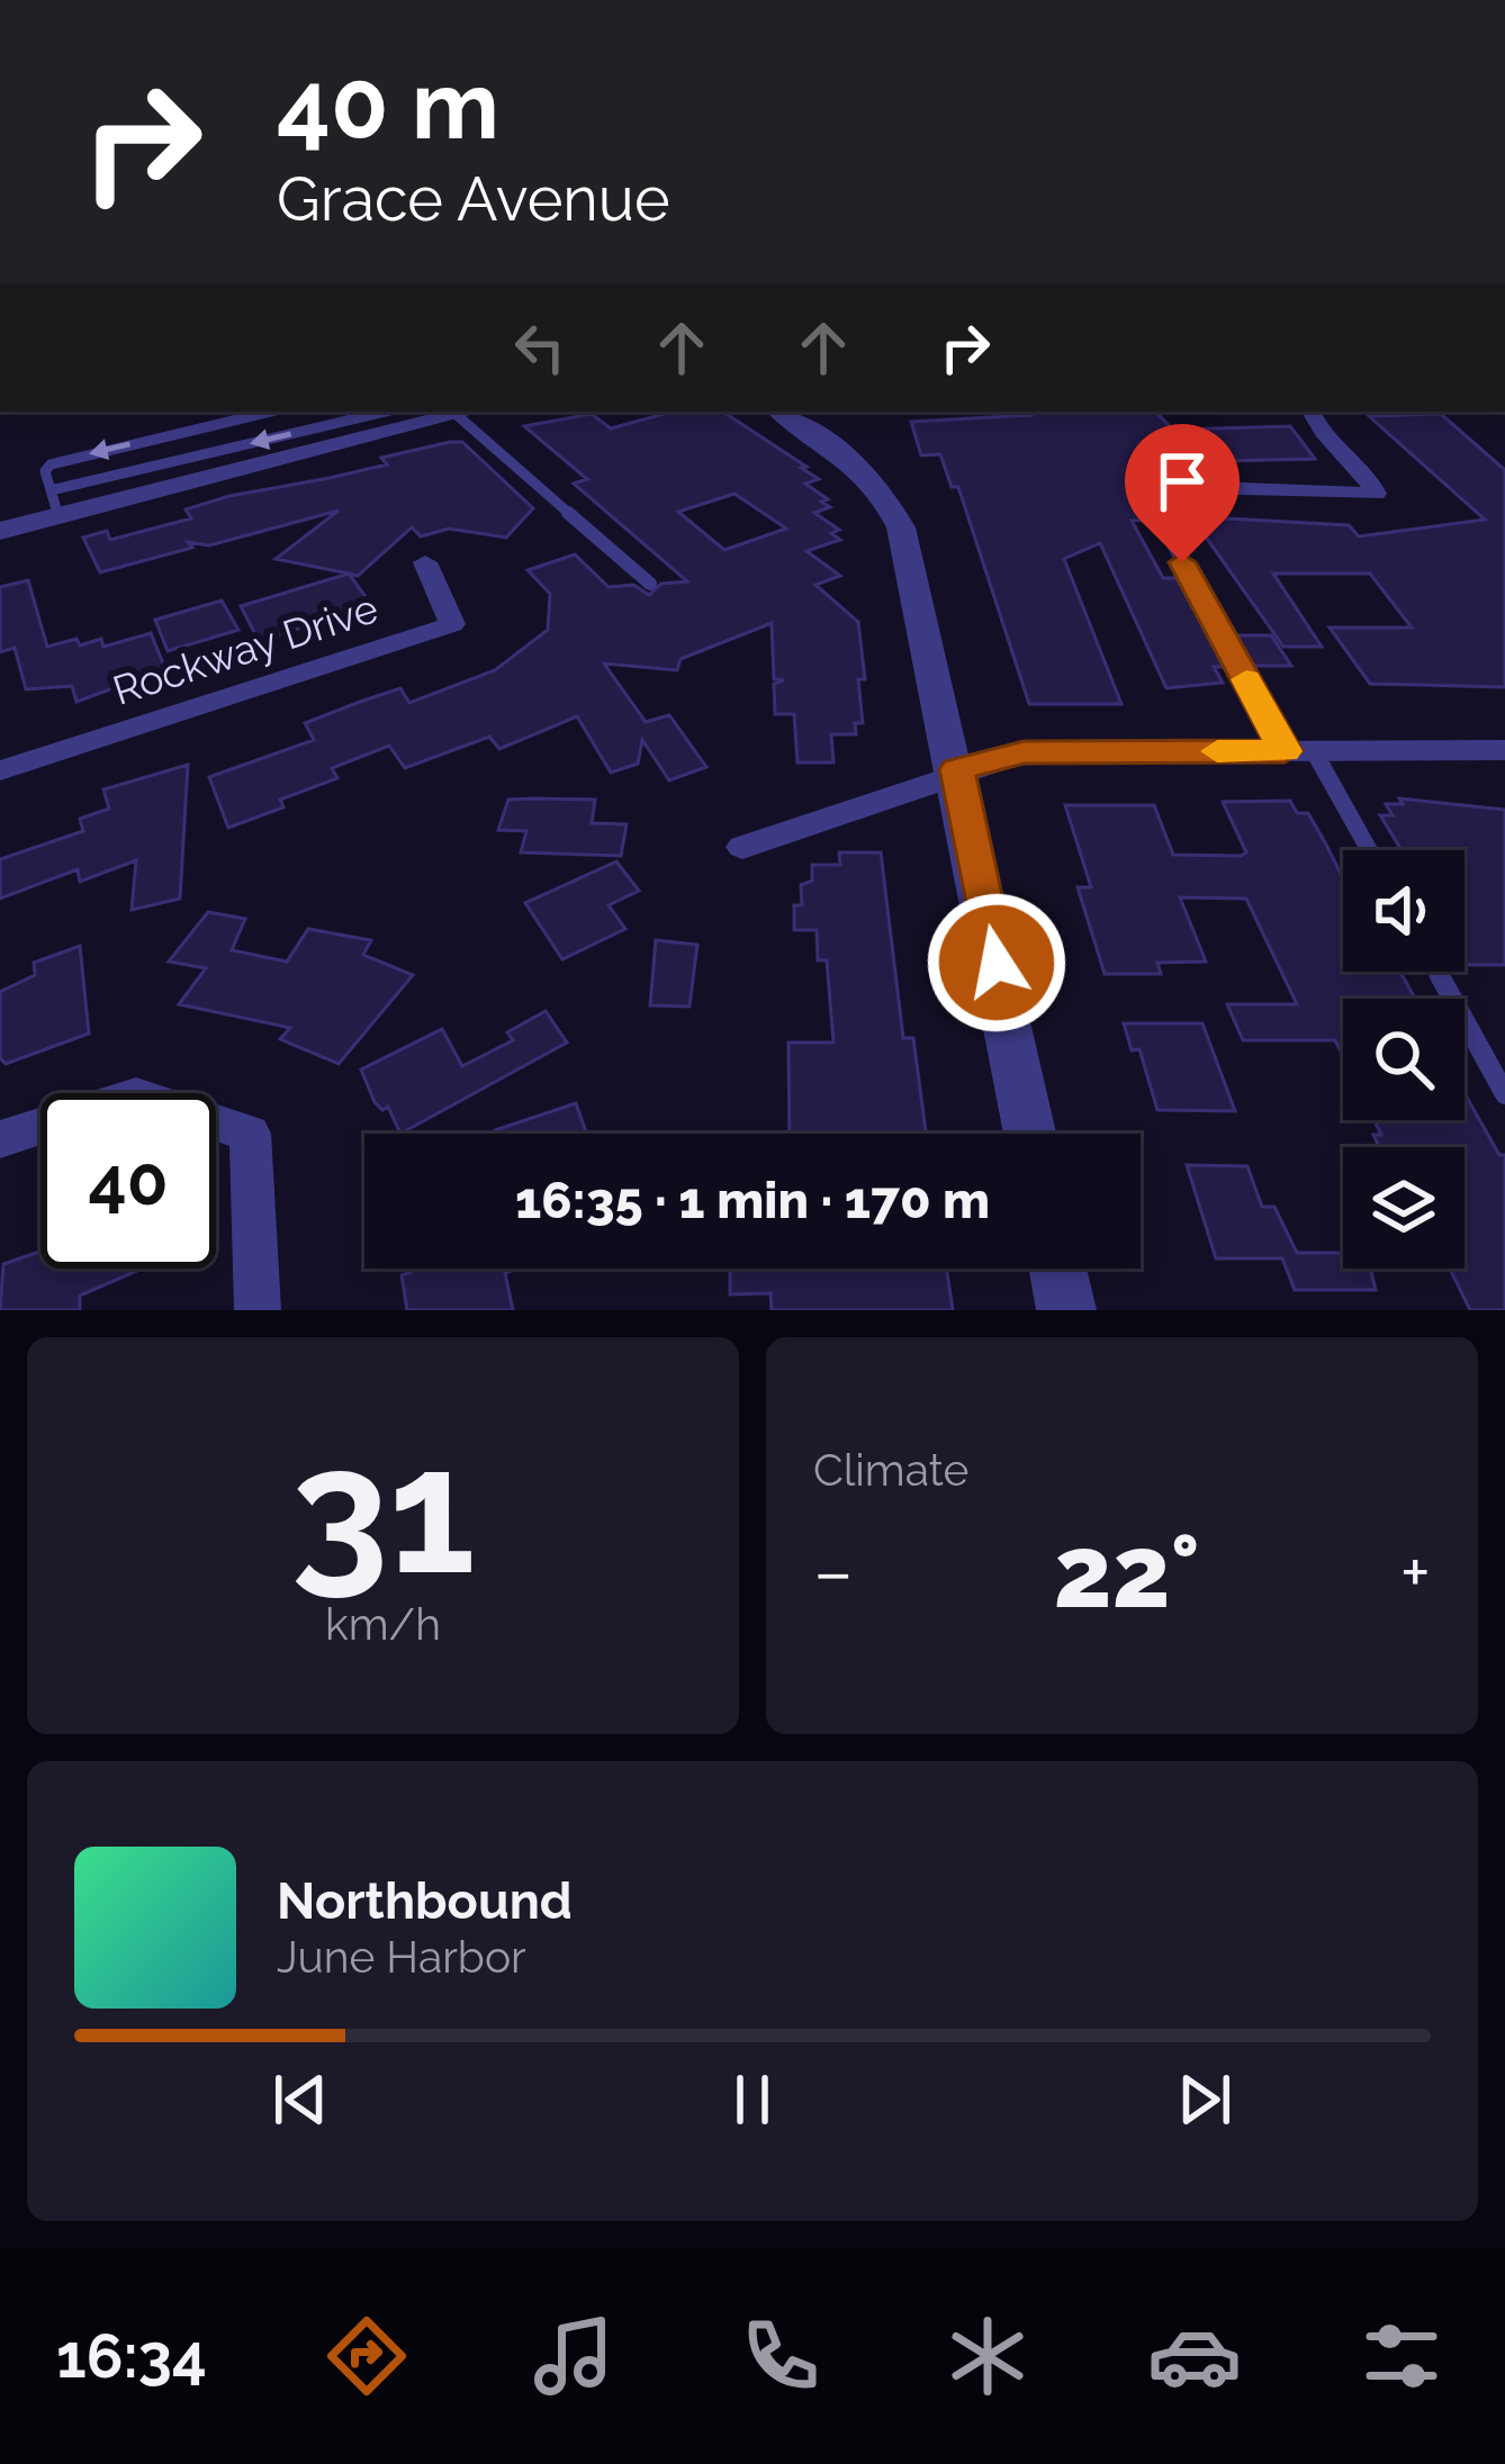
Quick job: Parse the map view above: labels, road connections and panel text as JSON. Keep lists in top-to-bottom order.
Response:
{
  "streets": {
    "street": ["Rockway Drive"]
  },
  "page": {
    "turn": ["40 m", "Grace Avenue"],
    "limit": "40",
    "trip": "16:35 · 1 min · 170 m",
    "tile": [
      ["31", "km/h"],
      "Climate"
    ],
    "heat": ["−", "22°", "+"],
    "song": ["Northbound", "June Harbor"],
    "tabs": "16:34"
  }
}
